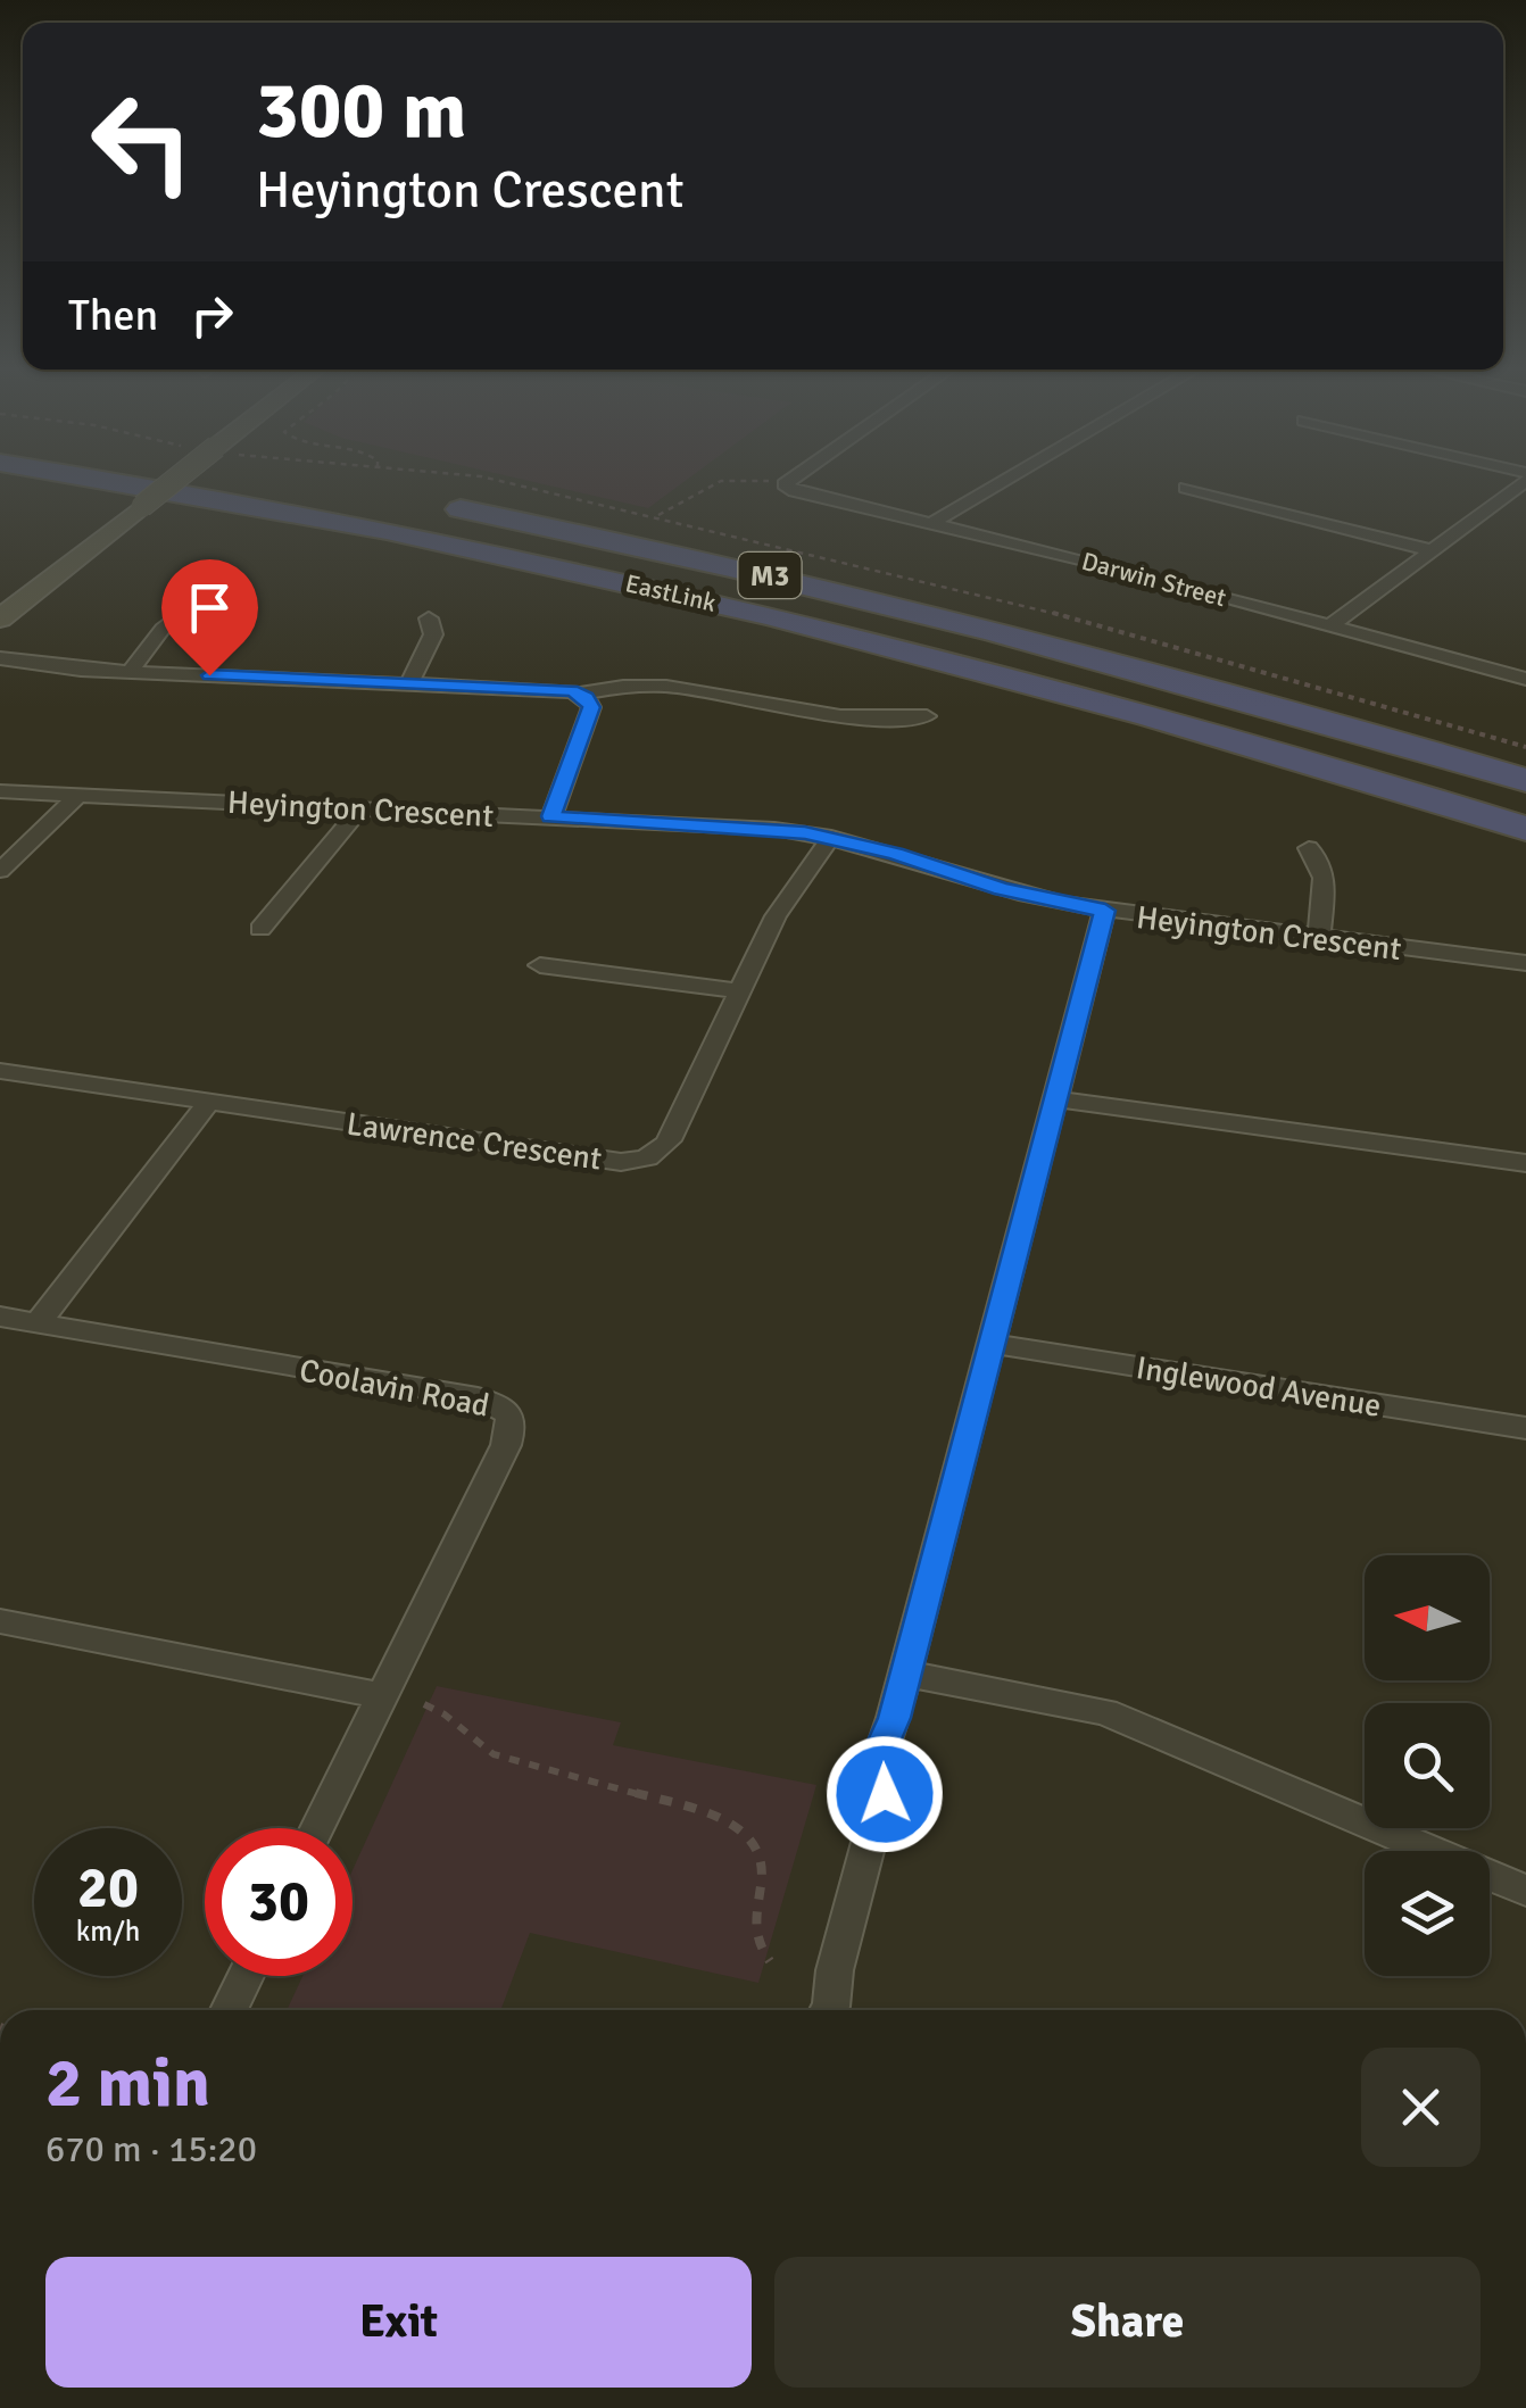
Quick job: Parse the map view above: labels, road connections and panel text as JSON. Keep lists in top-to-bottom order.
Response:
{
  "streets": {
    "highway": ["M3", "EastLink"],
    "street": [
      "Darwin Street",
      "Heyington Crescent",
      "Lawrence Crescent",
      "Inglewood Avenue",
      "Coolavin Road"
    ]
  },
  "crossings": [
    ["Heyington Crescent", "Lawrence Crescent"]
  ],
  "north": "left",
  "page": {
    "turn": ["300 m", "Heyington Crescent"],
    "then": "Then",
    "speed": "20 km/h",
    "limit": "30",
    "heading": ["2 min", "670 m · 15:20"],
    "buttons": ["Exit", "Share"]
  }
}
